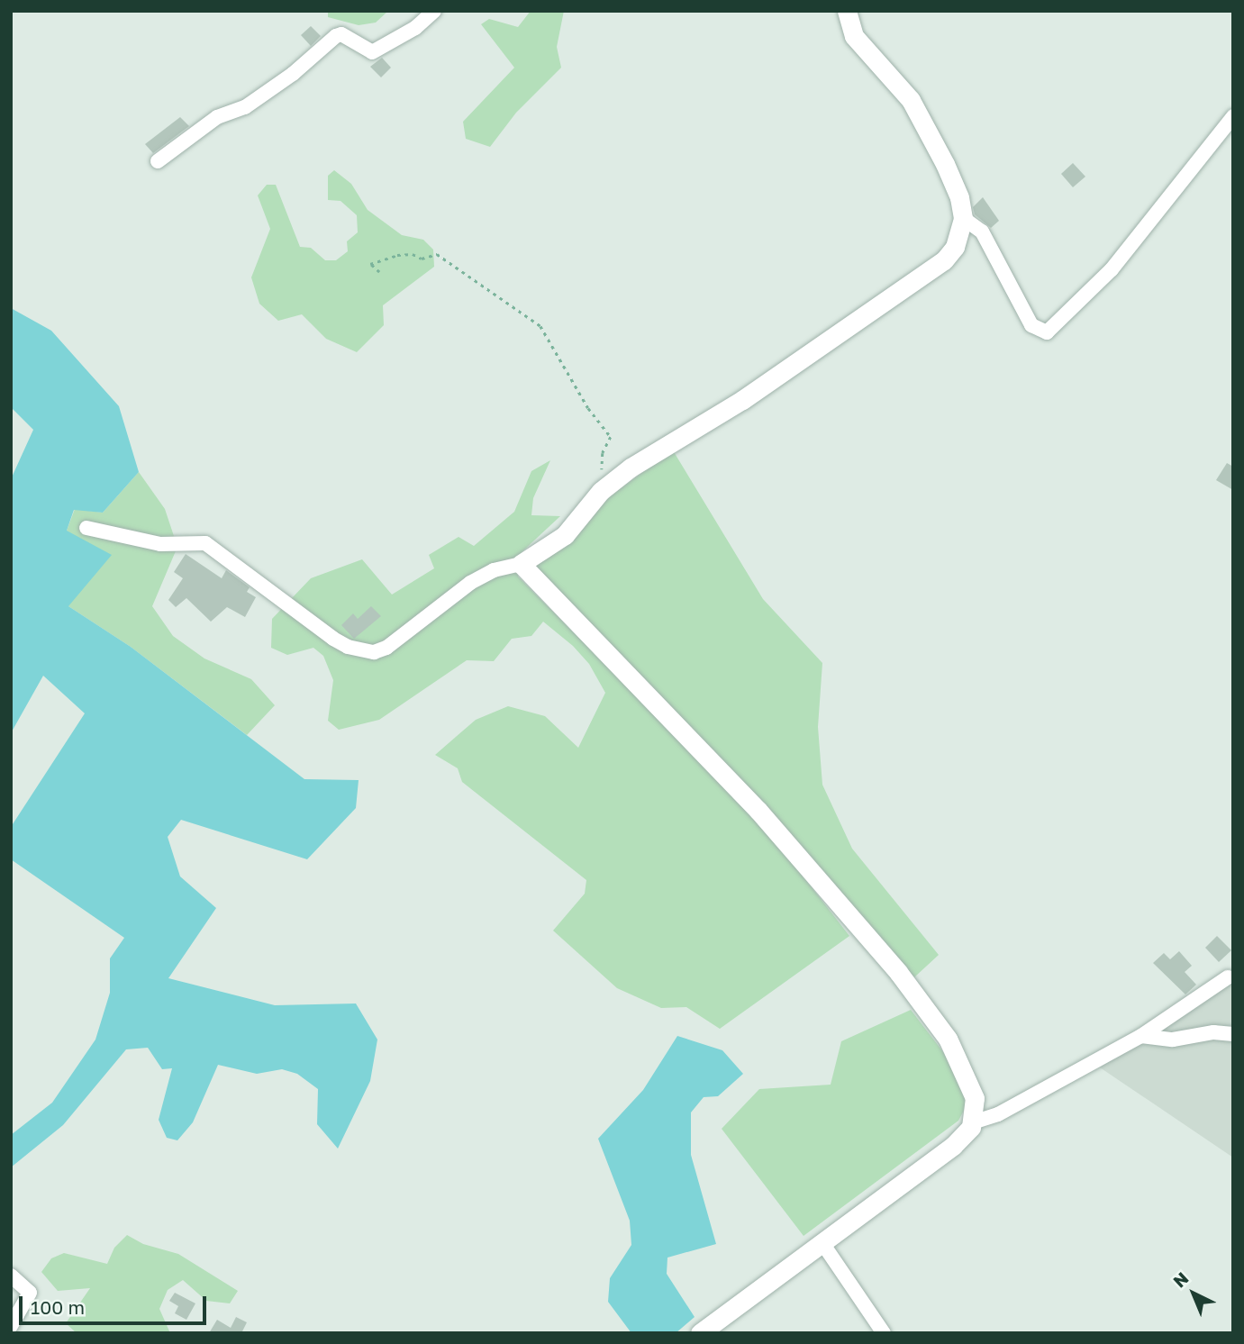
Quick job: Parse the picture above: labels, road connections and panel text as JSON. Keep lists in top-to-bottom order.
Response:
{
  "scale_bar": "100 m",
  "north": "top left"
}
